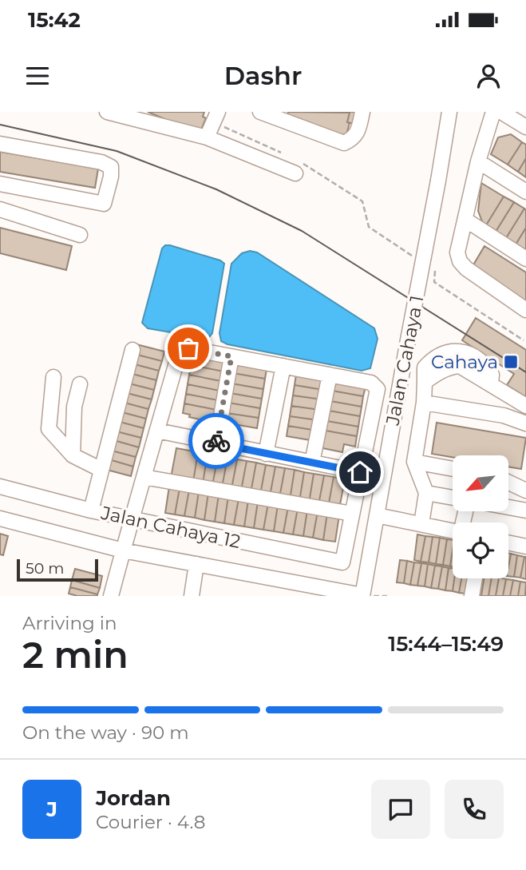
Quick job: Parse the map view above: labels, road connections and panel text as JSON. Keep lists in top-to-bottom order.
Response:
{
  "streets": {
    "street": ["Jalan Cahaya 1", "Jalan Cahaya 12"]
  },
  "places": {
    "transit": ["Cahaya"]
  },
  "scale_bar": "50 m",
  "north": "bottom left",
  "page": {
    "status": "15:42",
    "header": "Dashr",
    "scale": "50 m",
    "heading": ["2 min", "Arriving in", "15:44–15:49"],
    "panel": ["Jordan", "Courier · 4.8"],
    "bar": "On the way · 90 m",
    "round": "J"
  }
}
